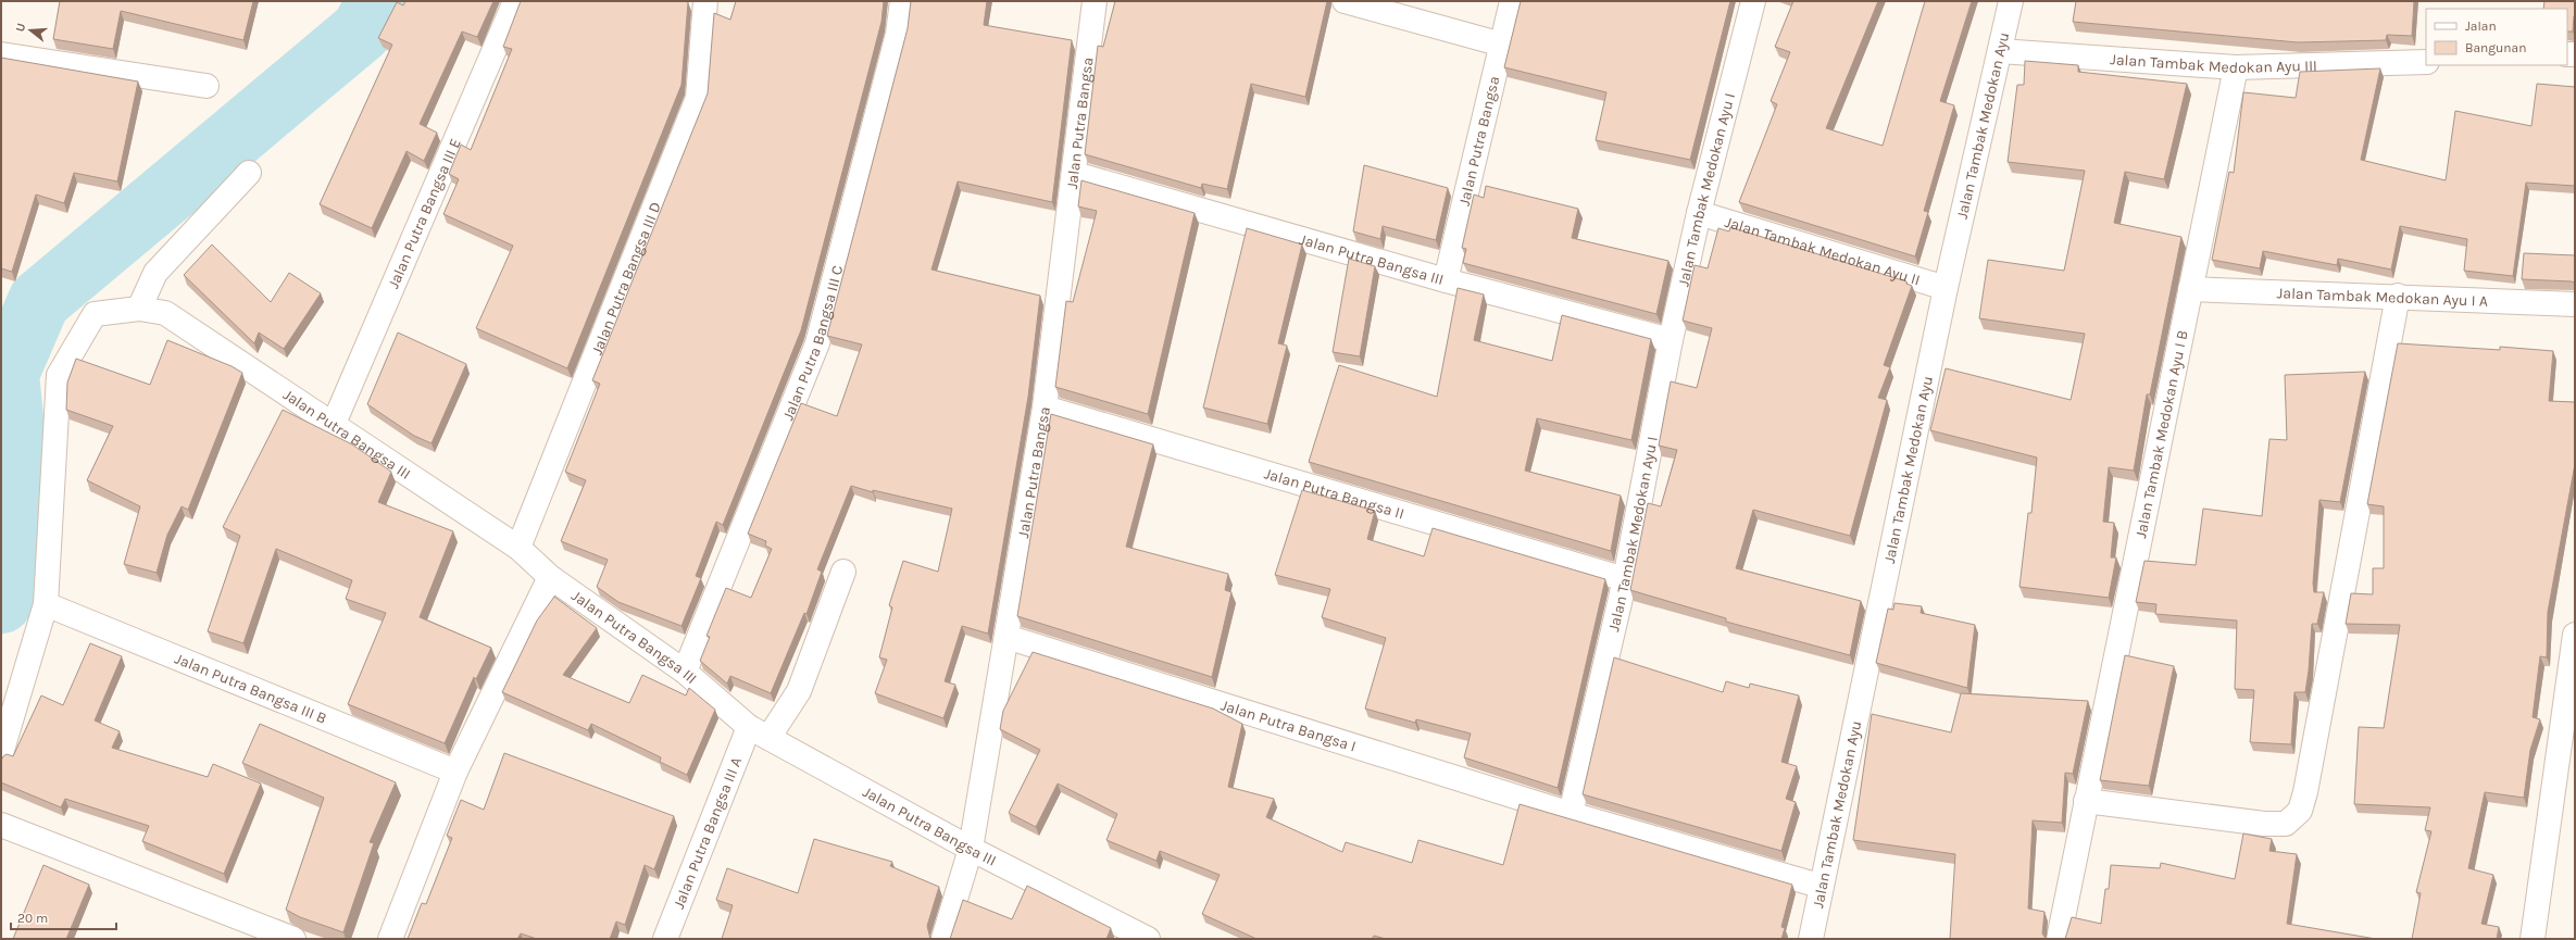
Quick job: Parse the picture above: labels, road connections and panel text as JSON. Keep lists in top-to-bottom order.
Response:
{
  "streets": {
    "street": [
      "Jalan Tambak Medokan Ayu III",
      "Jalan Putra Bangsa",
      "Jalan Tambak Medokan Ayu",
      "Jalan Tambak Medokan Ayu I",
      "Jalan Putra Bangsa III E",
      "Jalan Tambak Medokan Ayu II",
      "Jalan Putra Bangsa III",
      "Jalan Putra Bangsa III D",
      "Jalan Tambak Medokan Ayu I A",
      "Jalan Putra Bangsa III C",
      "Jalan Tambak Medokan Ayu I B",
      "Jalan Putra Bangsa II",
      "Jalan Putra Bangsa III B",
      "Jalan Putra Bangsa I",
      "Jalan Putra Bangsa III A"
    ]
  },
  "crossings": [
    ["Jalan Tambak Medokan Ayu III", "Jalan Tambak Medokan Ayu"],
    ["Jalan Tambak Medokan Ayu III", "Jalan Tambak Medokan Ayu I B"],
    ["Jalan Putra Bangsa", "Jalan Putra Bangsa III"],
    ["Jalan Putra Bangsa", "Jalan Putra Bangsa II"],
    ["Jalan Putra Bangsa", "Jalan Putra Bangsa I"],
    ["Jalan Tambak Medokan Ayu", "Jalan Tambak Medokan Ayu II"],
    ["Jalan Tambak Medokan Ayu I", "Jalan Tambak Medokan Ayu II"],
    ["Jalan Tambak Medokan Ayu I", "Jalan Putra Bangsa III"],
    ["Jalan Tambak Medokan Ayu I", "Jalan Putra Bangsa II"],
    ["Jalan Tambak Medokan Ayu I", "Jalan Putra Bangsa I"],
    ["Jalan Putra Bangsa III E", "Jalan Putra Bangsa III"],
    ["Jalan Putra Bangsa III", "Jalan Putra Bangsa III D"],
    ["Jalan Putra Bangsa III", "Jalan Putra Bangsa III C"],
    ["Jalan Putra Bangsa III", "Jalan Putra Bangsa III A"],
    ["Jalan Tambak Medokan Ayu I A", "Jalan Tambak Medokan Ayu I B"]
  ],
  "legend": ["Jalan", "Bangunan"],
  "scale_bar": "20 m",
  "north": "left"
}
